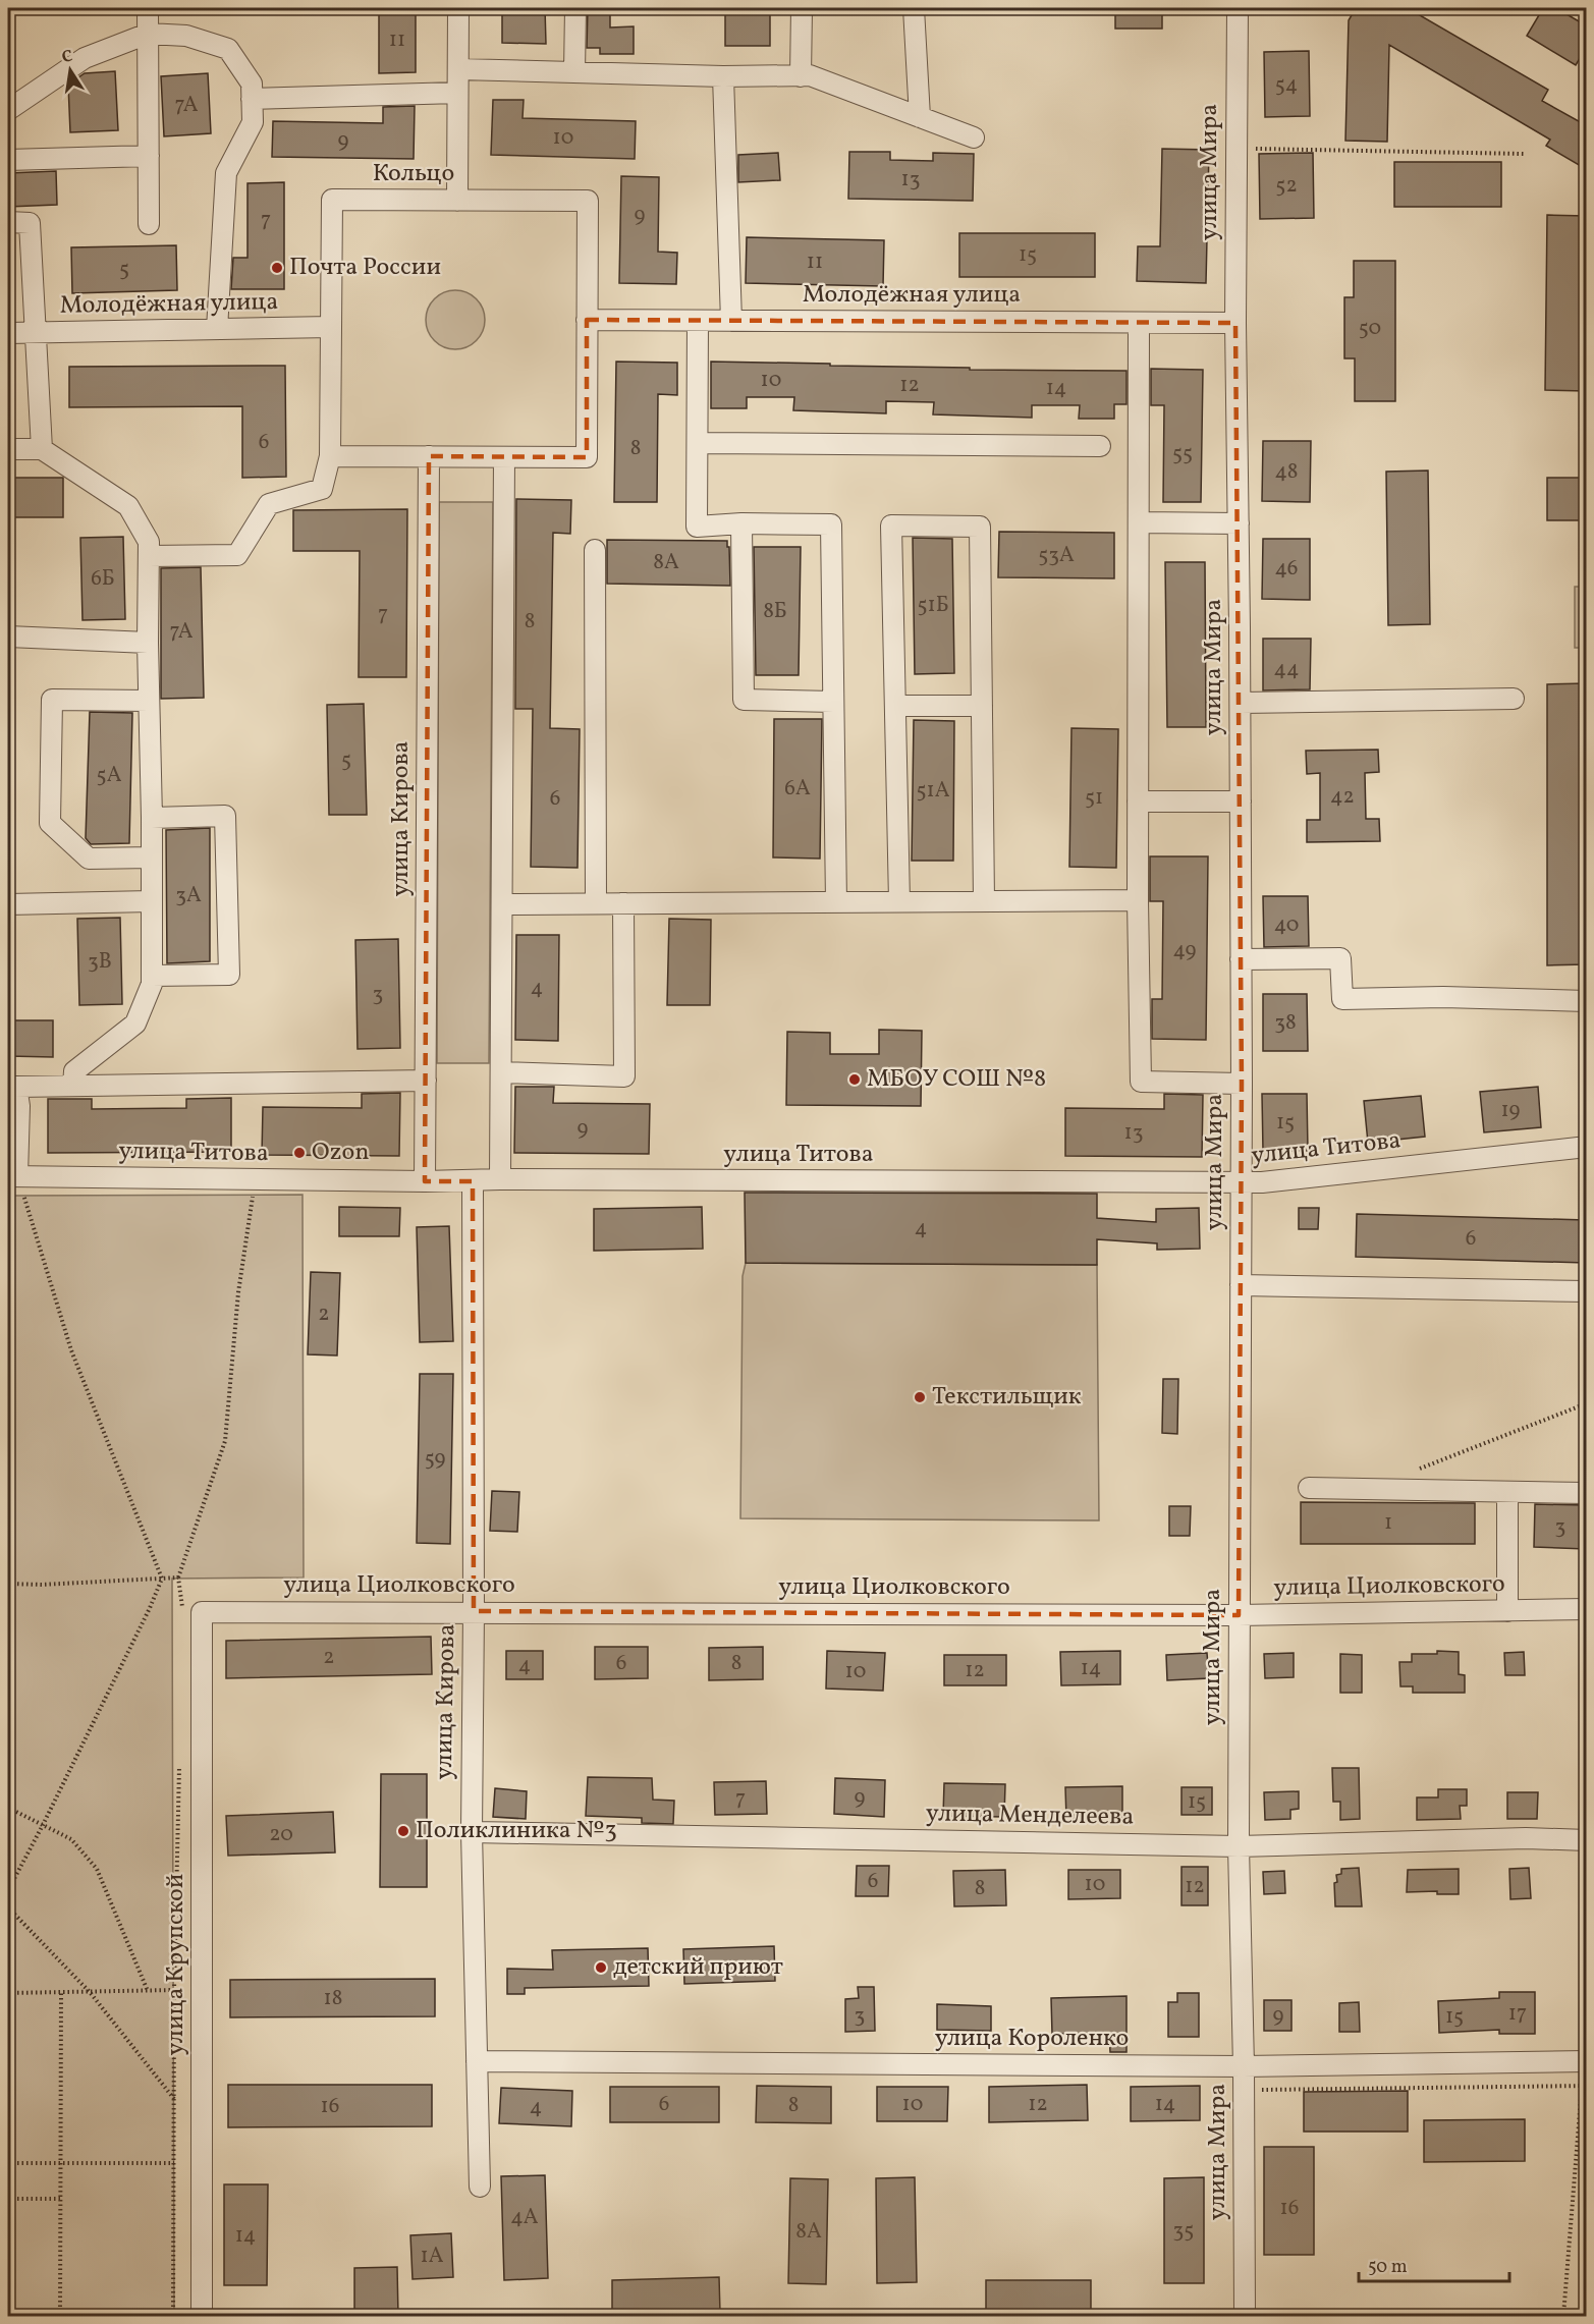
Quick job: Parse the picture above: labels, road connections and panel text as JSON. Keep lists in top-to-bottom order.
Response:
{
  "streets": {
    "street": [
      "улица Мира",
      "Кольцо",
      "Молодёжная улица",
      "улица Кирова",
      "улица Титова",
      "улица Циолковского",
      "улица Менделеева",
      "улица Крупской",
      "улица Короленко"
    ]
  },
  "crossings": [
    ["улица Мира", "Молодёжная улица"],
    ["улица Мира", "улица Титова"],
    ["улица Мира", "улица Циолковского"],
    ["улица Мира", "улица Менделеева"],
    ["улица Мира", "улица Короленко"],
    ["Кольцо", "Молодёжная улица"],
    ["Кольцо", "улица Кирова"],
    ["улица Кирова", "улица Титова"],
    ["улица Кирова", "улица Циолковского"],
    ["улица Кирова", "улица Менделеева"],
    ["улица Кирова", "улица Короленко"],
    ["улица Циолковского", "улица Крупской"]
  ],
  "places": [
    "Почта России",
    "МБОУ СОШ №8",
    "Ozon",
    "Текстильщик",
    "Поликлиника №3",
    "детский приют"
  ],
  "house_numbers": [
    "11",
    "54",
    "7А",
    "10",
    "9",
    "13",
    "52",
    "9",
    "7",
    "15",
    "11",
    "5",
    "50",
    "10",
    "12",
    "14",
    "6",
    "8",
    "55",
    "48",
    "53А",
    "8А",
    "46",
    "6Б",
    "51Б",
    "8Б",
    "7",
    "8",
    "7А",
    "44",
    "5",
    "5А",
    "6А",
    "51А",
    "42",
    "51",
    "6",
    "3А",
    "40",
    "49",
    "3В",
    "4",
    "3",
    "38",
    "19",
    "15",
    "9",
    "13",
    "4",
    "6",
    "2",
    "59",
    "1",
    "3",
    "2",
    "6",
    "8",
    "4",
    "14",
    "12",
    "10",
    "9",
    "7",
    "15",
    "20",
    "6",
    "10",
    "12",
    "8",
    "18",
    "17",
    "3",
    "9",
    "15",
    "6",
    "10",
    "12",
    "14",
    "8",
    "16",
    "4",
    "16",
    "4А",
    "35",
    "8А",
    "14",
    "1А"
  ],
  "scale_bar": "50 m",
  "north": "top"
}
